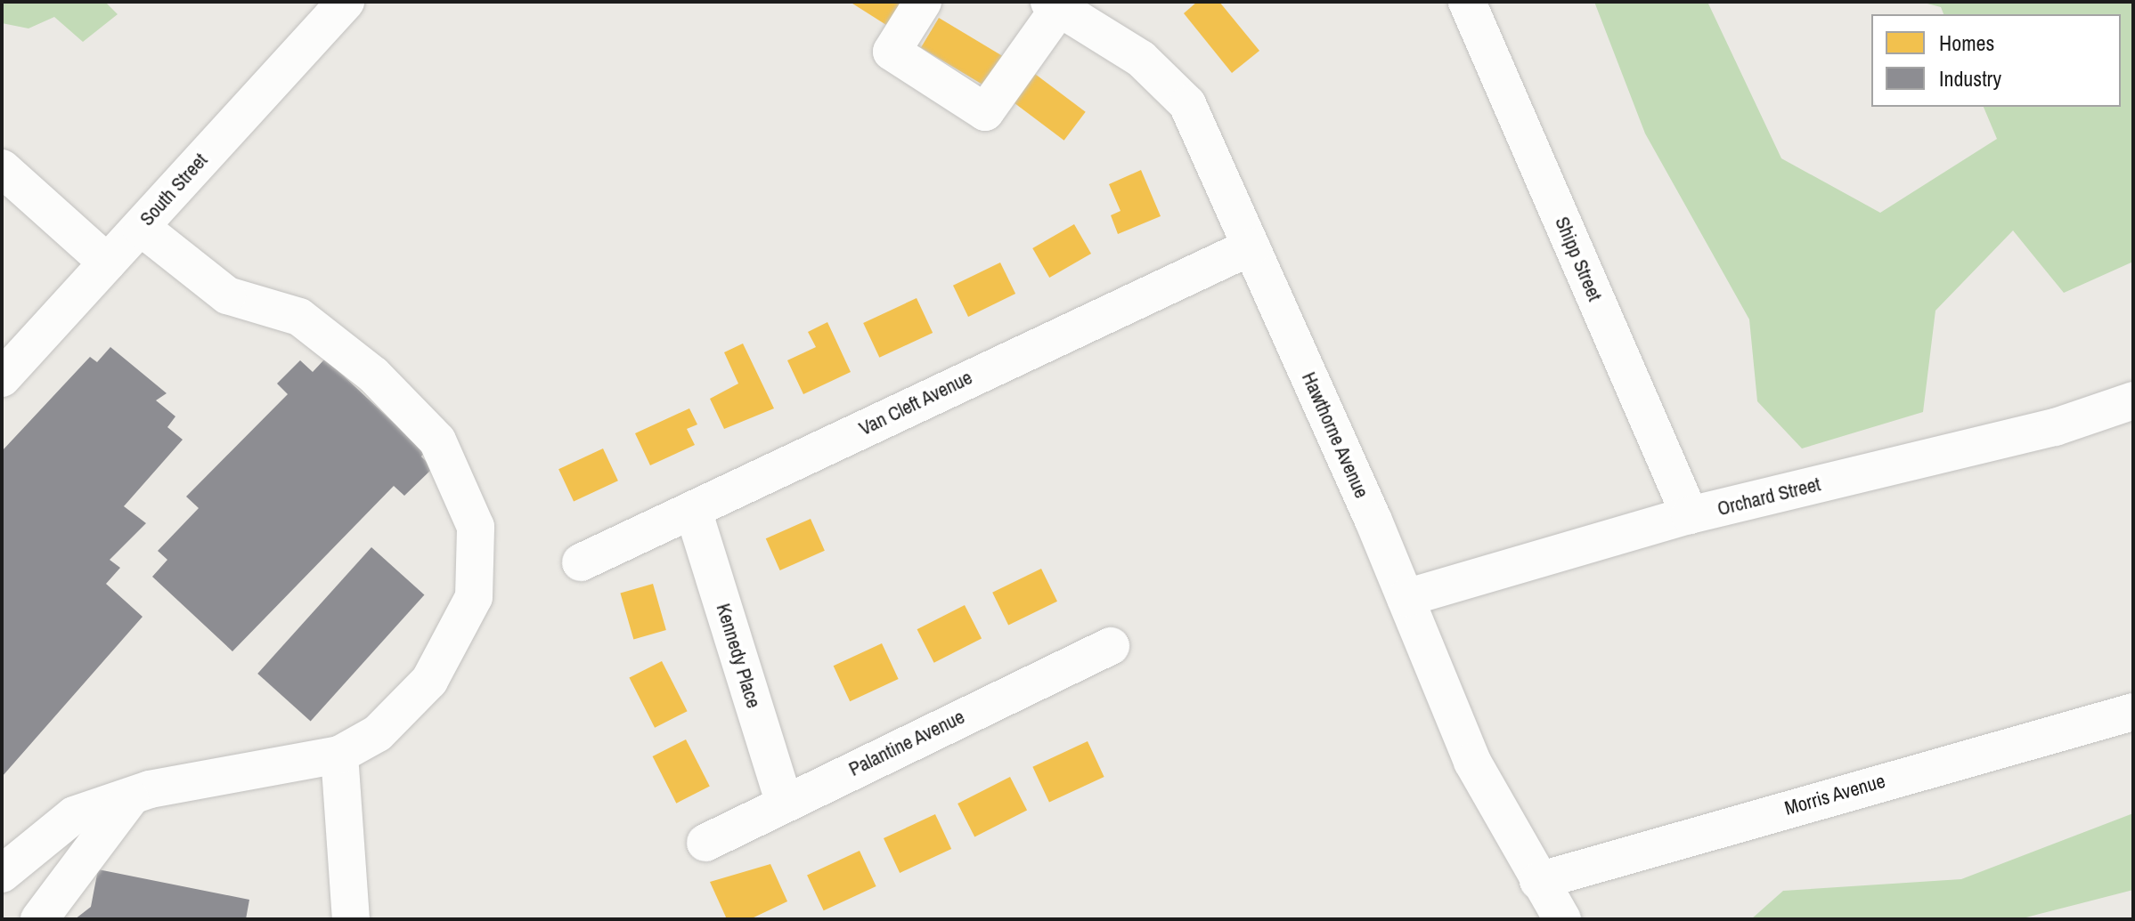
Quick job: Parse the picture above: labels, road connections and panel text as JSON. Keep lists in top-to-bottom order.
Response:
{
  "streets": {
    "street": [
      "South Street",
      "Shipp Street",
      "Van Cleft Avenue",
      "Hawthorne Avenue",
      "Orchard Street",
      "Kennedy Place",
      "Palantine Avenue",
      "Morris Avenue"
    ]
  },
  "crossings": [
    ["Shipp Street", "Orchard Street"],
    ["Van Cleft Avenue", "Hawthorne Avenue"],
    ["Van Cleft Avenue", "Kennedy Place"],
    ["Hawthorne Avenue", "Orchard Street"],
    ["Hawthorne Avenue", "Morris Avenue"],
    ["Kennedy Place", "Palantine Avenue"]
  ],
  "legend": ["Homes", "Industry"]
}
